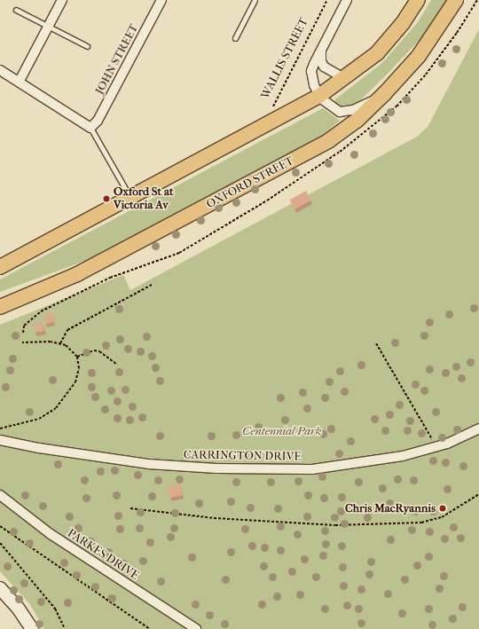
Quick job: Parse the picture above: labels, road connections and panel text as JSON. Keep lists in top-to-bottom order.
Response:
{
  "streets": {
    "main road": ["OXFORD STREET"],
    "street": ["JOHN STREET", "CARRINGTON DRIVE", "PARKES DRIVE"],
    "path": ["WALLIS STREET"]
  },
  "parks": ["Centennial Park"],
  "places": ["Oxford St at Victoria Av", "Chris MacRyannis"]
}
